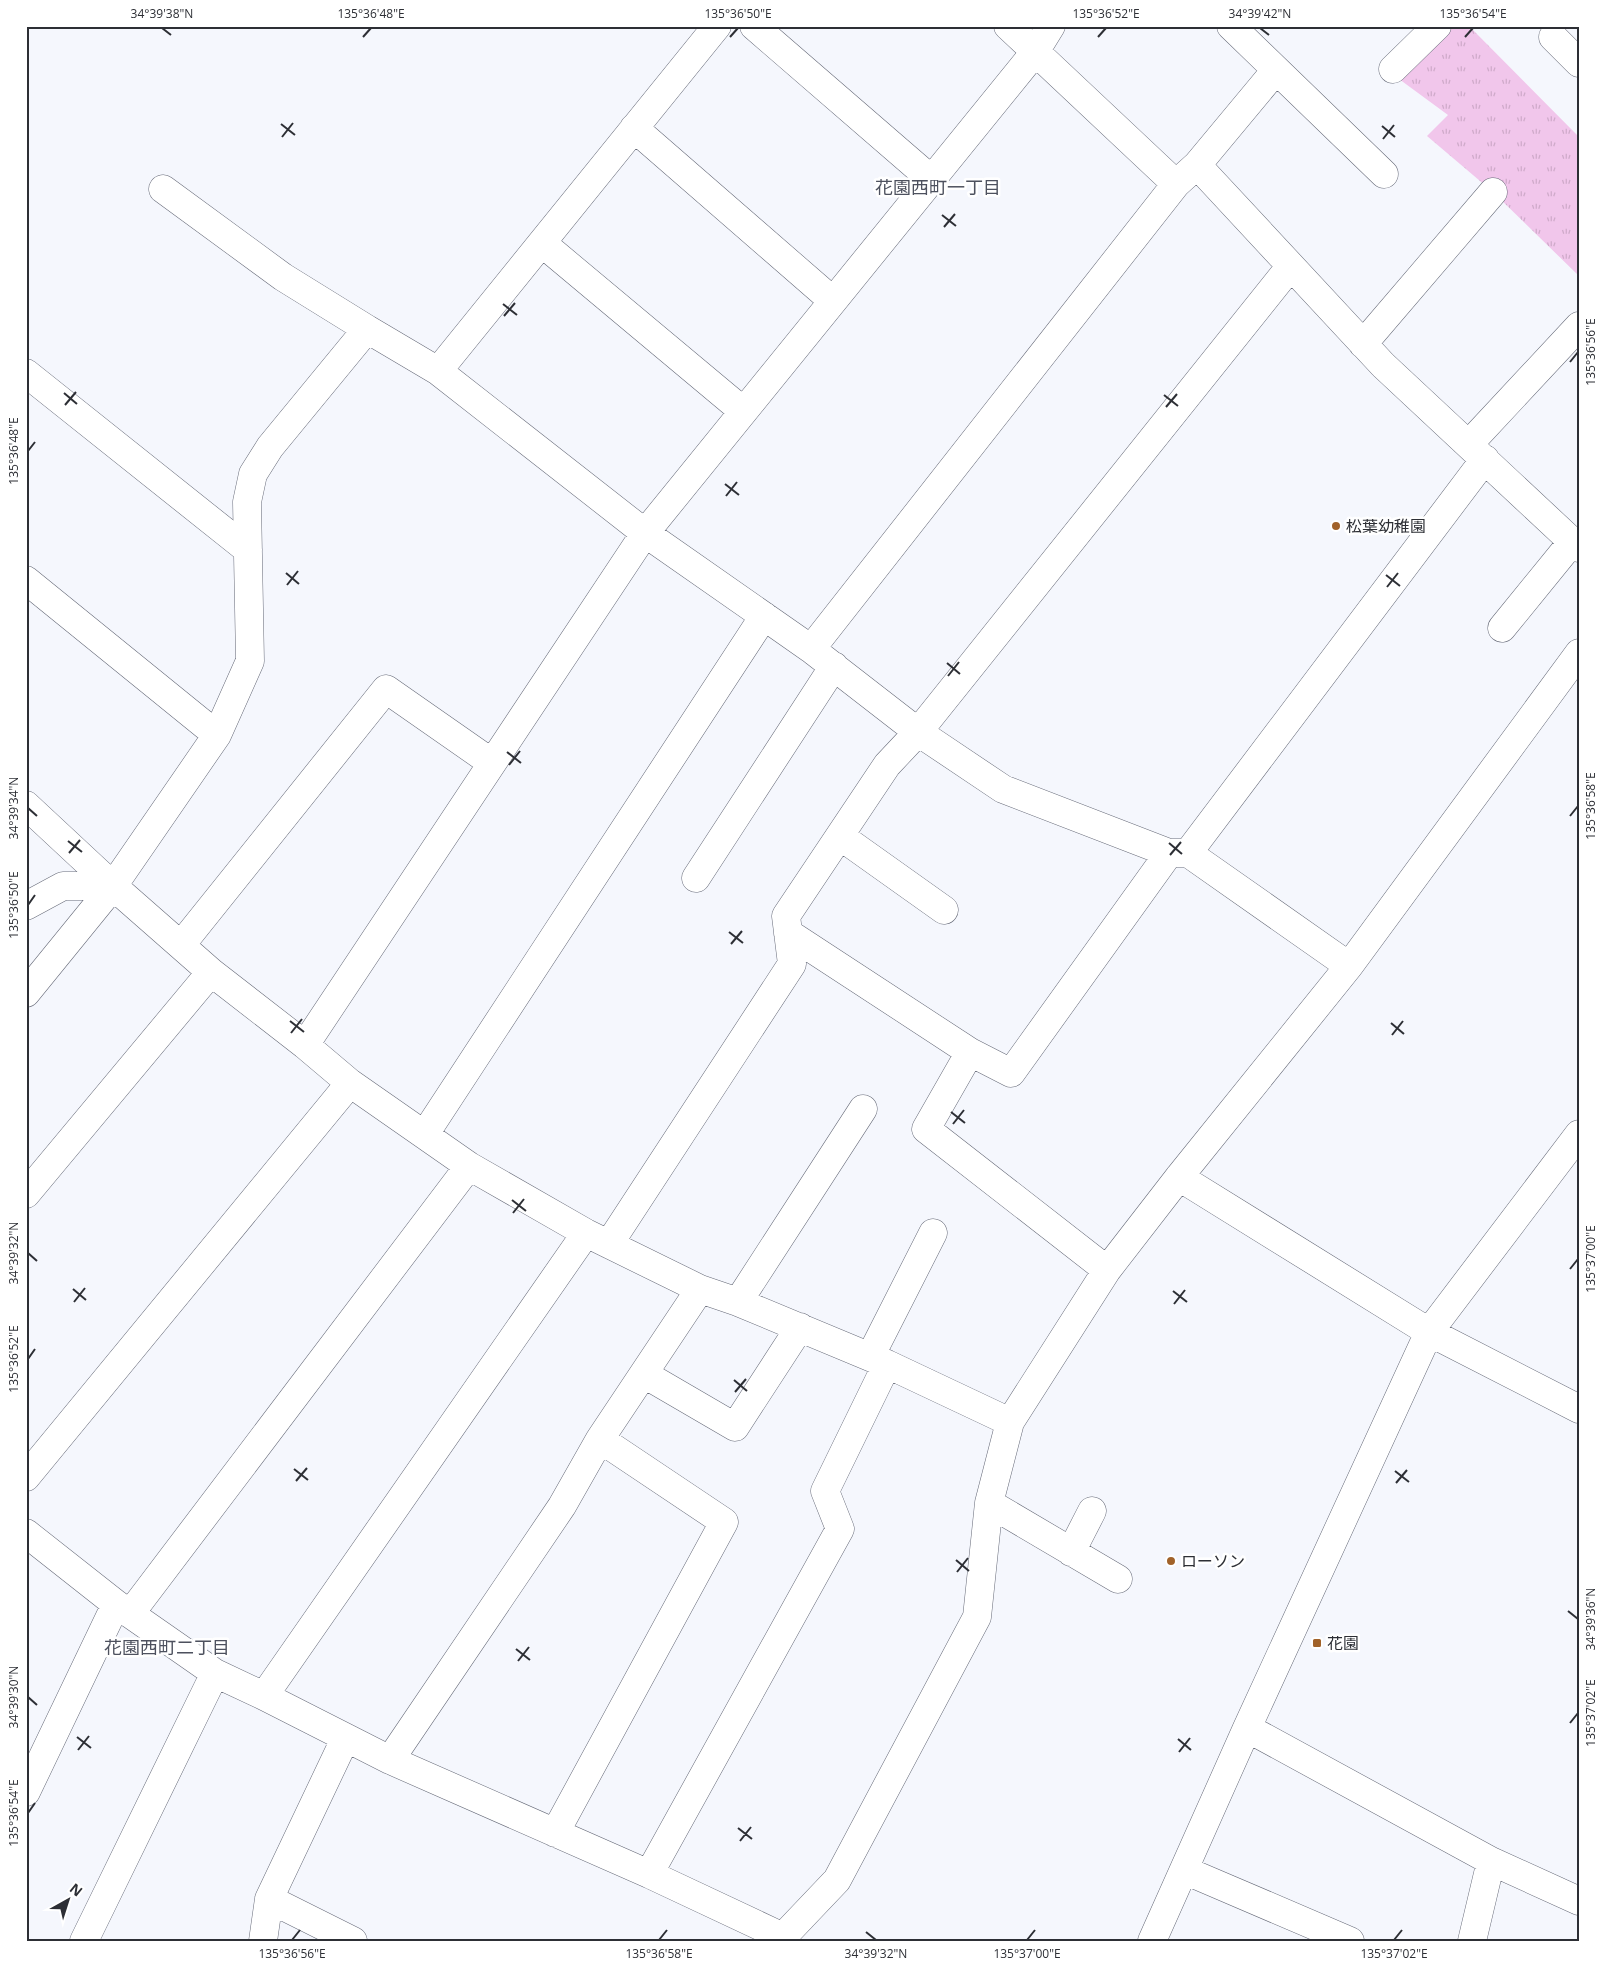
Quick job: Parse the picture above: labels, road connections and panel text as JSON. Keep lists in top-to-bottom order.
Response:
{
  "districts": ["花園西町一丁目", "花園西町二丁目"],
  "places": {
    "other": ["松葉幼稚園", "ローソン"],
    "transit": ["花園"]
  },
  "north": "top right",
  "coordinates": [
    "34°39'38\"N",
    "135°36'48\"E",
    "135°36'50\"E",
    "135°36'52\"E",
    "34°39'42\"N",
    "135°36'54\"E",
    "135°36'56\"E",
    "135°36'58\"E",
    "34°39'34\"N",
    "34°39'32\"N",
    "135°37'00\"E",
    "34°39'36\"N",
    "34°39'30\"N",
    "135°37'02\"E"
  ]
}
